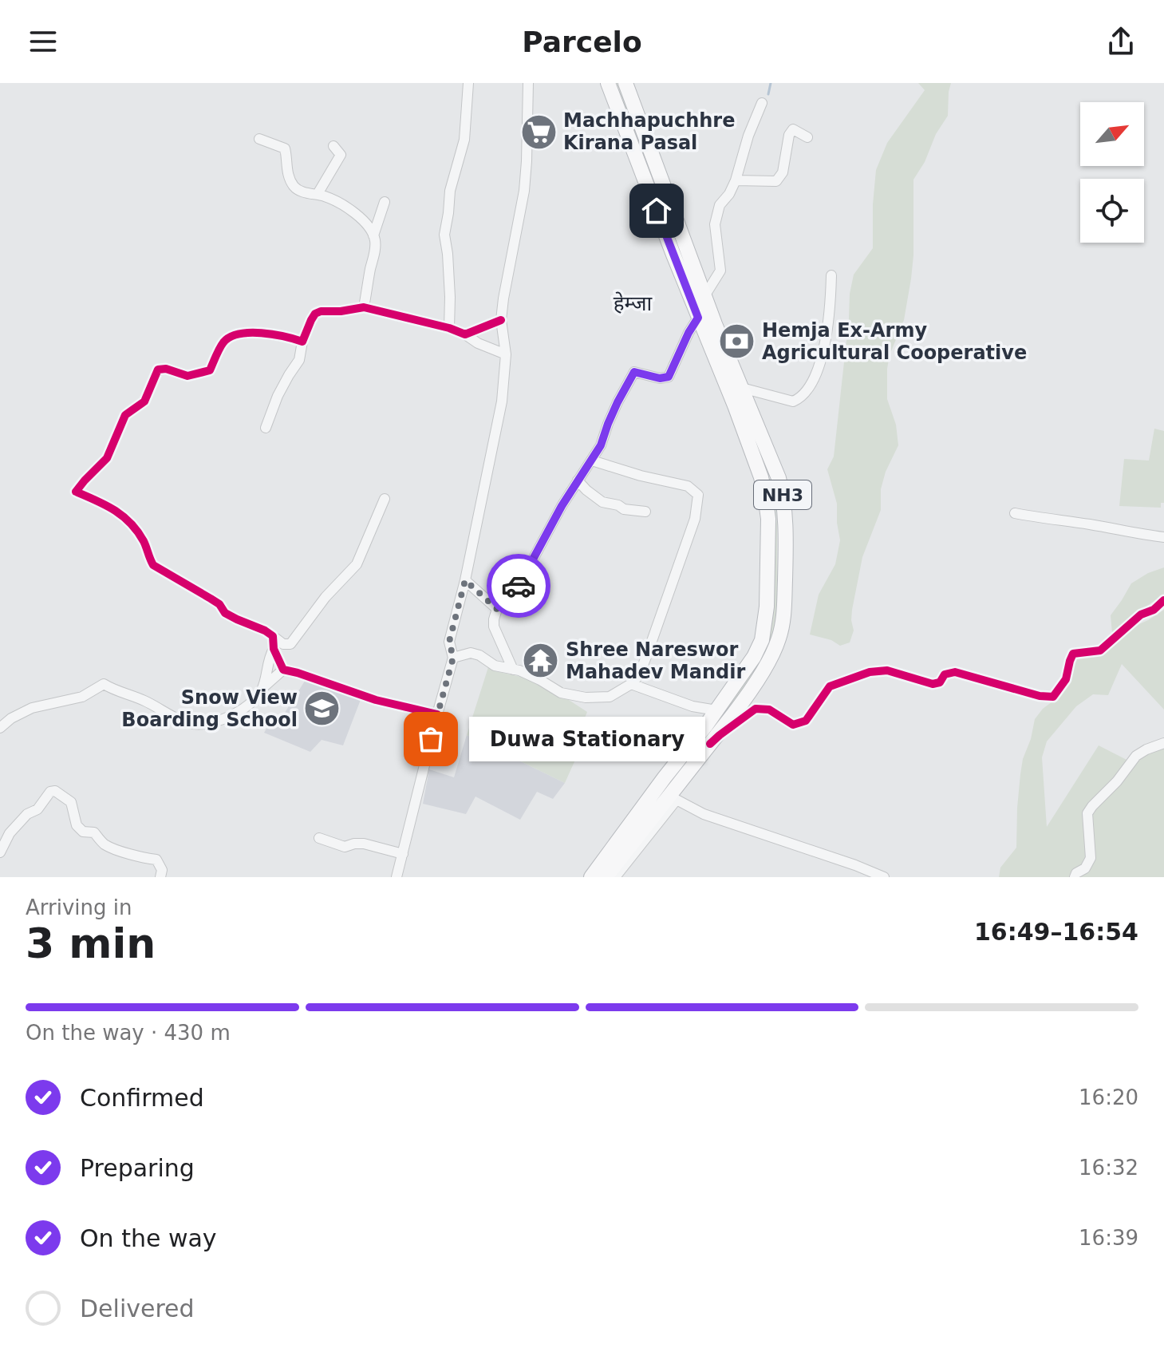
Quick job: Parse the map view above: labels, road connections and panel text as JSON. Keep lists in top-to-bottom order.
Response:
{
  "streets": {
    "highway": ["NH3"]
  },
  "districts": ["हेम्जा"],
  "places": {
    "supermarket": ["Machhapuchhre Kirana Pasal"],
    "bank": ["Hemja Ex-Army Agricultural Cooperative"],
    "temple": ["Shree Nareswor Mahadev Mandir"],
    "school or university": ["Snow View Boarding School"],
    "other": ["Duwa Stationary"]
  },
  "north": "top right",
  "page": {
    "header": "Parcelo",
    "bubble": "Duwa Stationary",
    "heading": ["3 min", "Arriving in", "16:49–16:54"],
    "bar": "On the way · 430 m",
    "list": [
      ["Confirmed", "16:20"],
      ["Preparing", "16:32"],
      ["On the way", "16:39"],
      "Delivered"
    ]
  }
}
